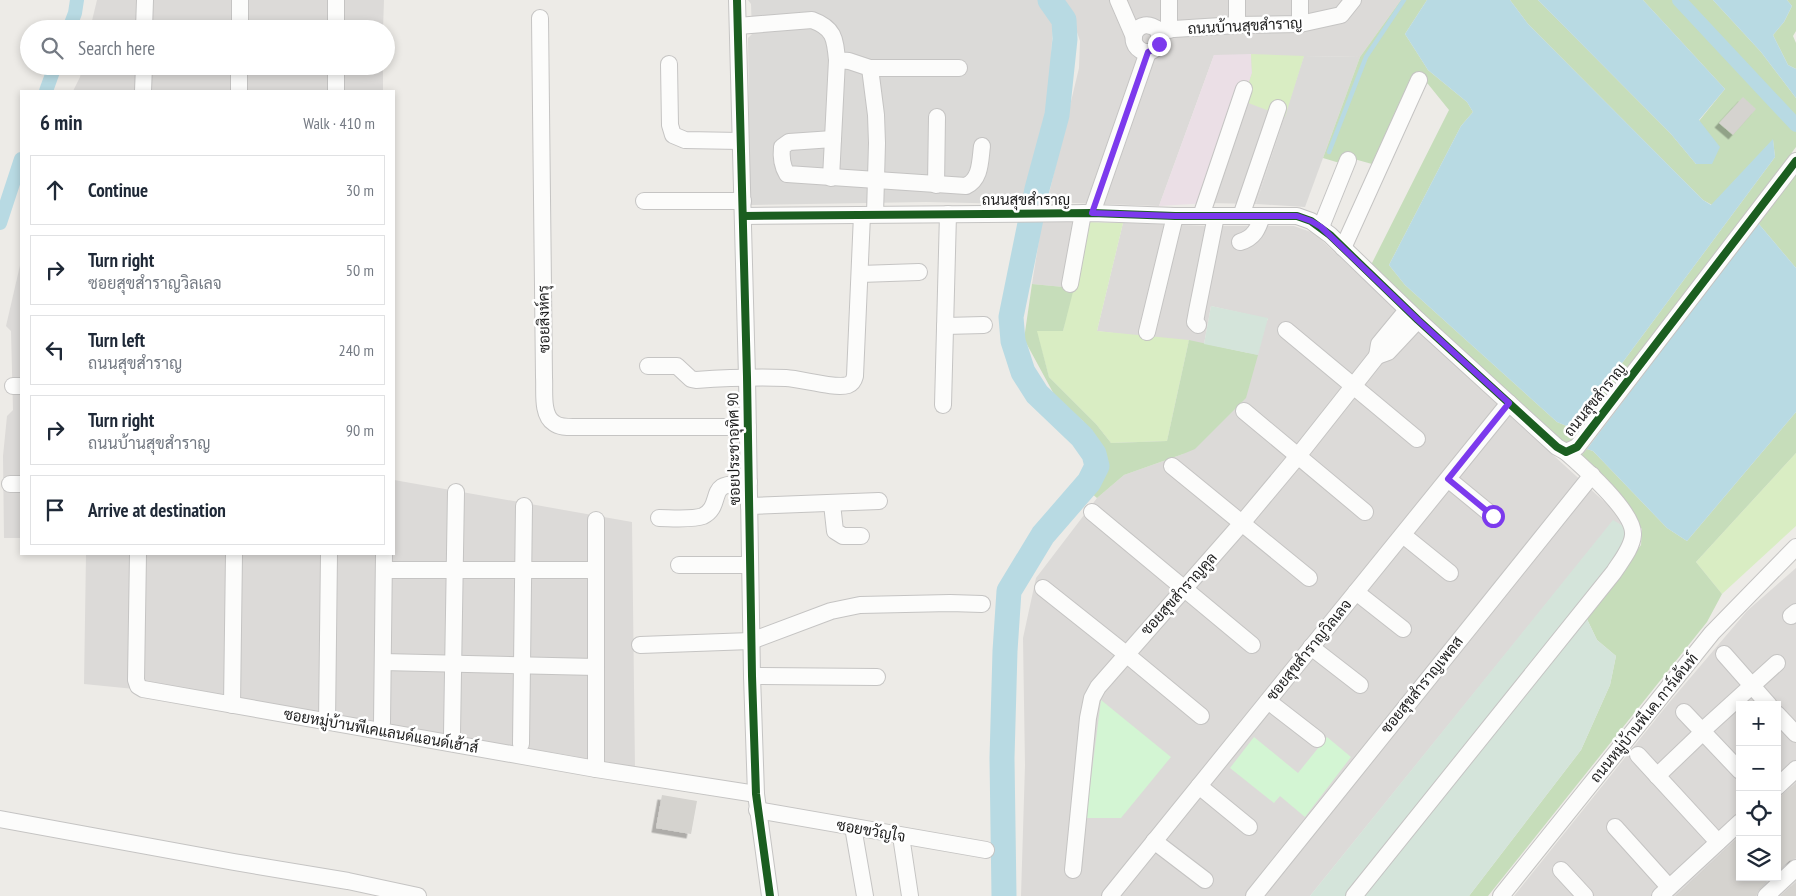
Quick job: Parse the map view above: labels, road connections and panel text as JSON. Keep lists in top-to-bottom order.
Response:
{
  "streets": {
    "street": [
      "ถนนบ้านสุขสำราญ",
      "ถนนสุขสำราญ",
      "ซอยสิงห์ครุ",
      "ซอยประชาอุทิศ 90",
      "ซอยสุขสำราญคูล",
      "ซอยสุขสำราญวิลเลจ",
      "ซอยสุขสำราญเพลส",
      "ถนนหมู่บ้านพี.เค. การ์เด้นท์",
      "ซอยหมู่บ้านพีเคแลนด์แอนด์เฮ้าส์",
      "ซอยขวัญใจ"
    ]
  },
  "crossings": [
    ["ถนนสุขสำราญ", "ซอยประชาอุทิศ 90"],
    ["ถนนสุขสำราญ", "ซอยสุขสำราญคูล"],
    ["ถนนสุขสำราญ", "ซอยสุขสำราญวิลเลจ"],
    ["ซอยสิงห์ครุ", "ซอยประชาอุทิศ 90"],
    ["ซอยประชาอุทิศ 90", "ซอยหมู่บ้านพีเคแลนด์แอนด์เฮ้าส์"],
    ["ซอยประชาอุทิศ 90", "ซอยขวัญใจ"],
    ["ซอยหมู่บ้านพีเคแลนด์แอนด์เฮ้าส์", "ซอยขวัญใจ"]
  ],
  "page": {
    "search": "Search here",
    "heading": ["6 min", "Walk · 410 m"],
    "list": [
      ["Continue", "30 m"],
      ["Turn right", "ซอยสุขสำราญวิลเลจ", "50 m"],
      ["Turn left", "ถนนสุขสำราญ", "240 m"],
      ["Turn right", "ถนนบ้านสุขสำราญ", "90 m"],
      "Arrive at destination"
    ],
    "map_buttons": ["+", "−"]
  }
}
